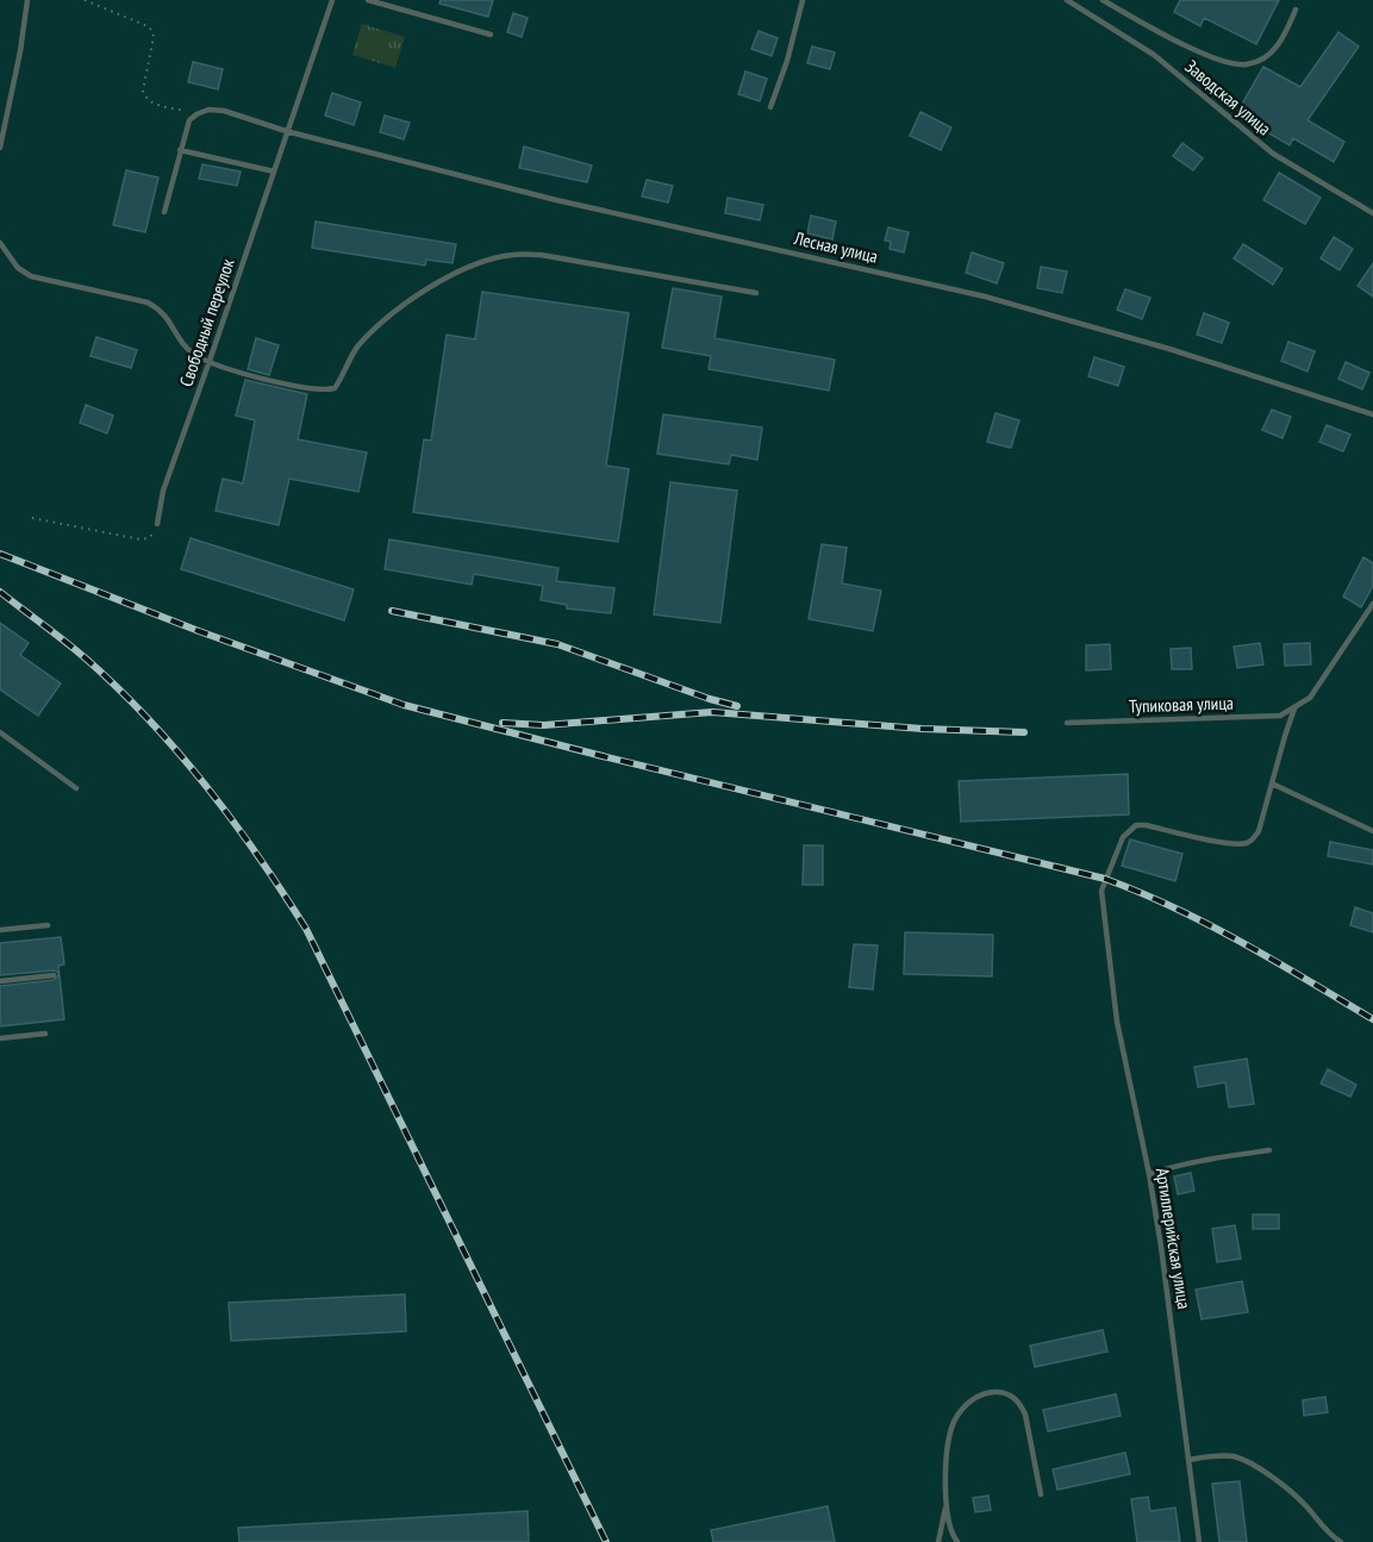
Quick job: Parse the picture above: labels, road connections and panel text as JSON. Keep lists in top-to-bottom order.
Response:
{
  "streets": {
    "lane": [
      "Заводская улица",
      "Лесная улица",
      "Свободный переулок",
      "Тупиковая улица",
      "Артиллерийская улица"
    ]
  },
  "crossings": [
    ["Лесная улица", "Свободный переулок"]
  ]
}
